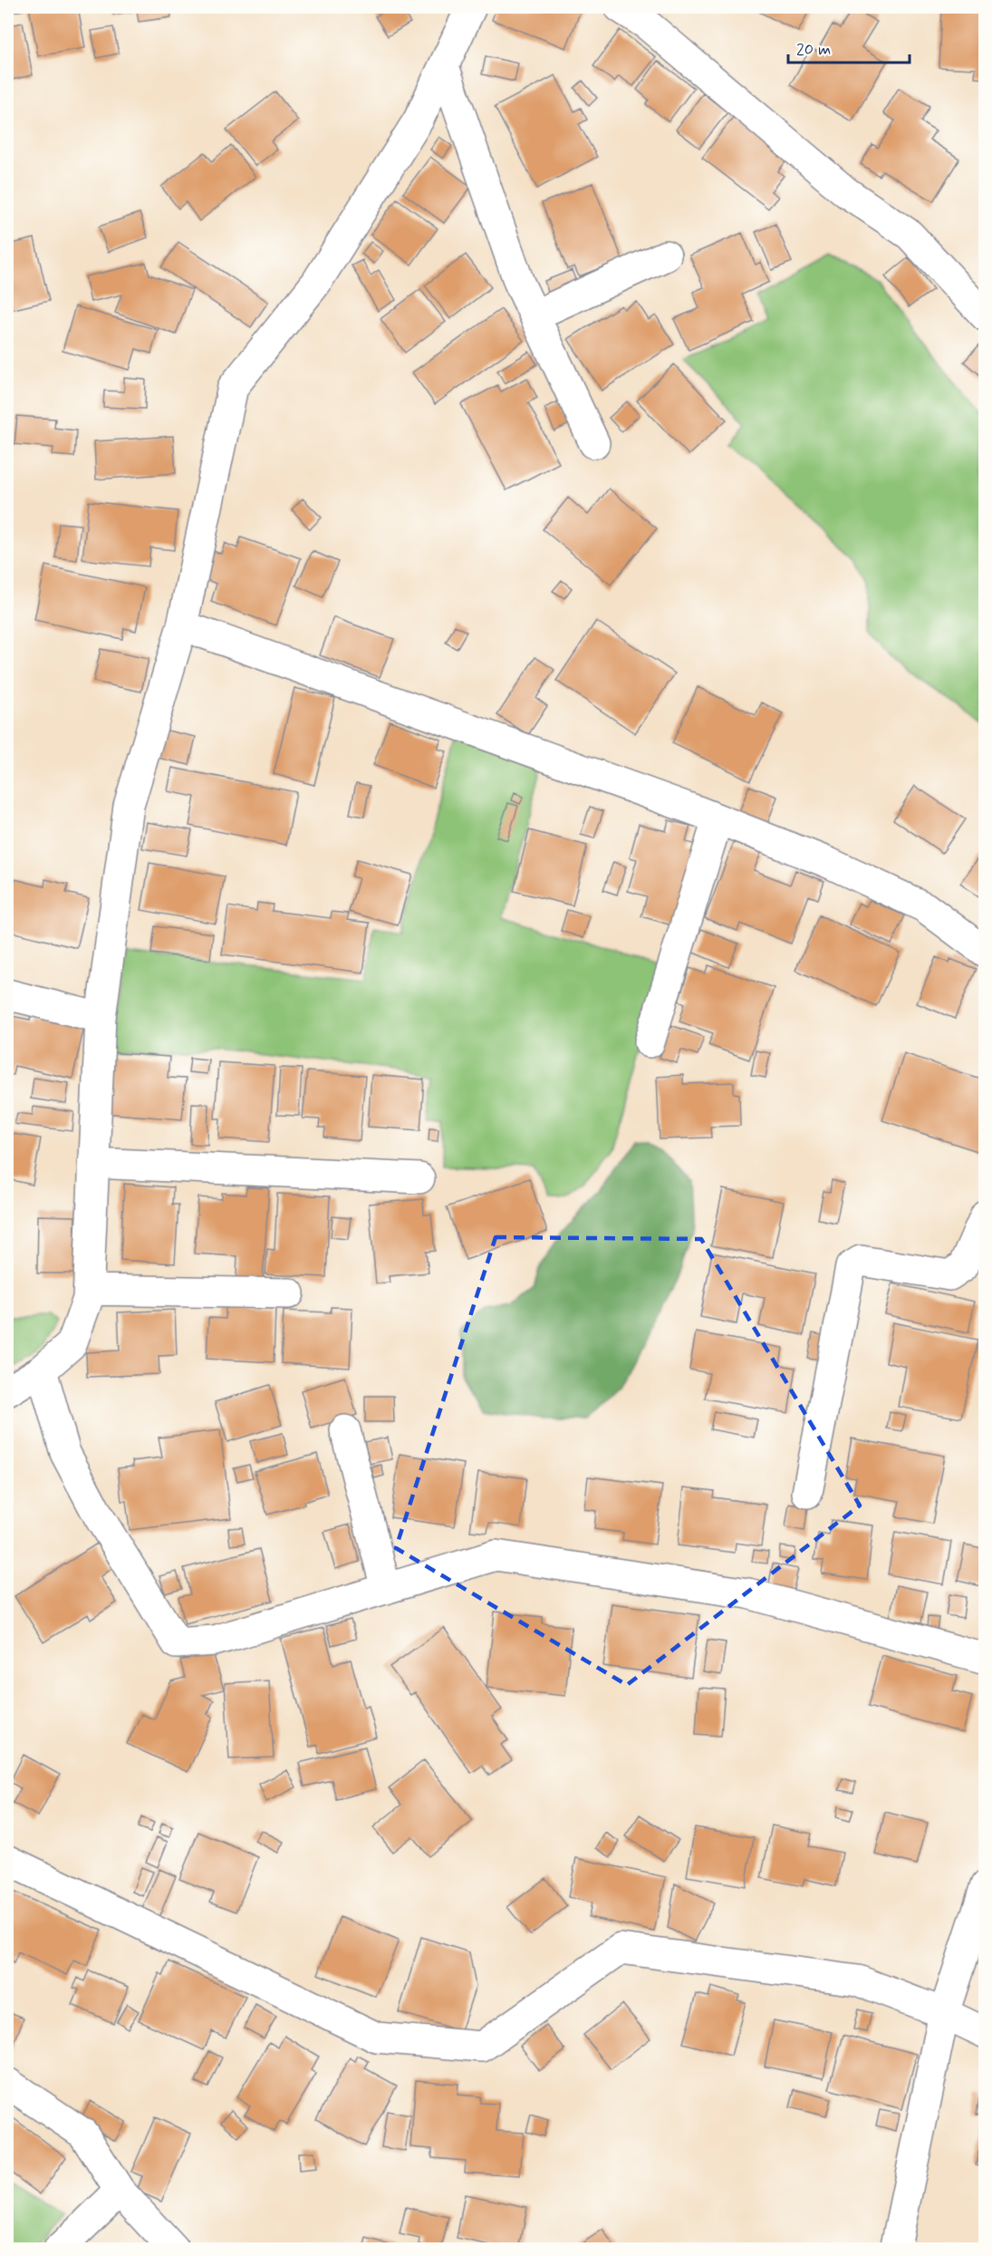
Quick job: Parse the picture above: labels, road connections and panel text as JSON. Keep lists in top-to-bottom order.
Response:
{
  "scale_bar": "20 m"
}
